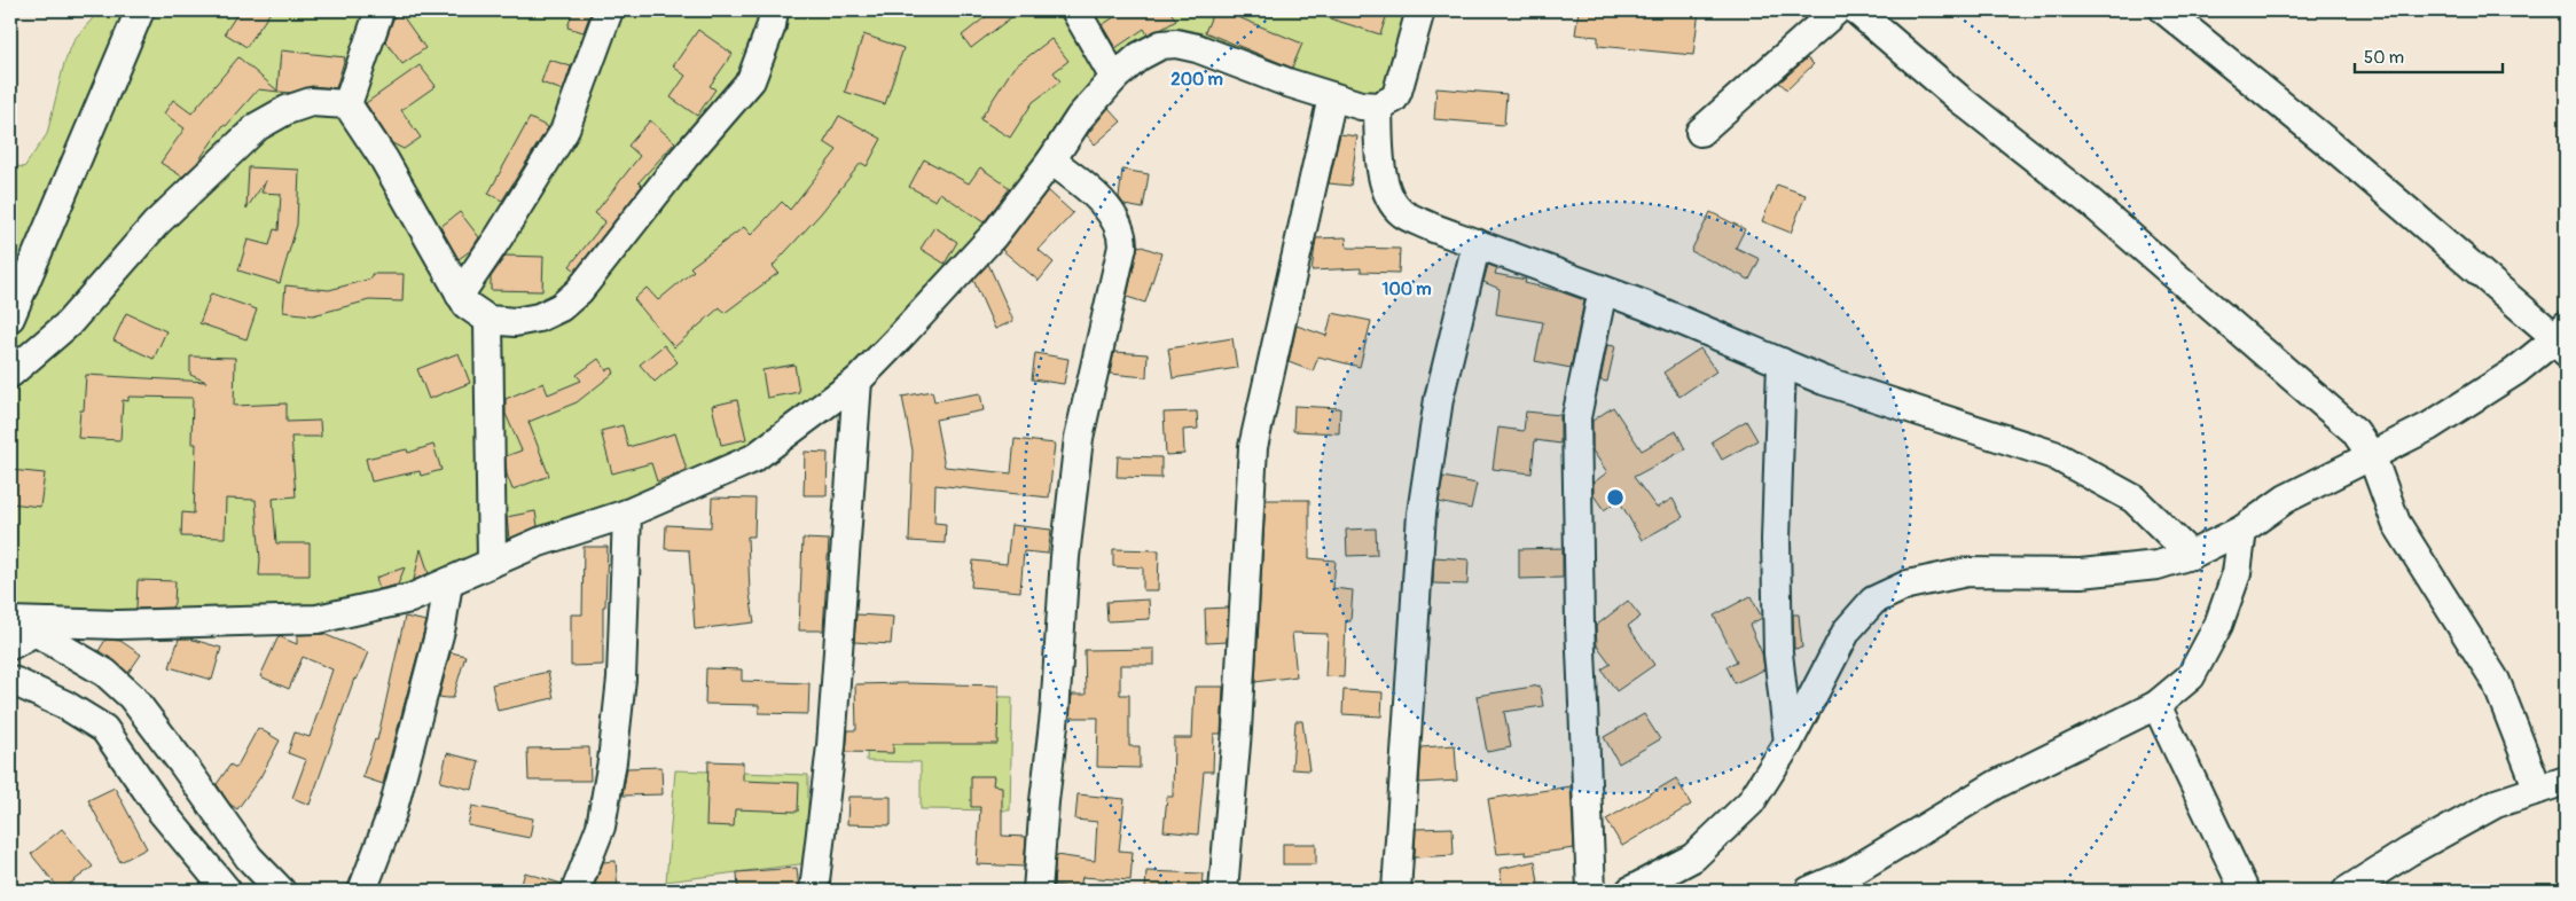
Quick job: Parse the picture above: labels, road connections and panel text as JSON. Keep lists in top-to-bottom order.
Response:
{
  "scale_bar": "50 m",
  "rings": ["200 m", "100 m"]
}
